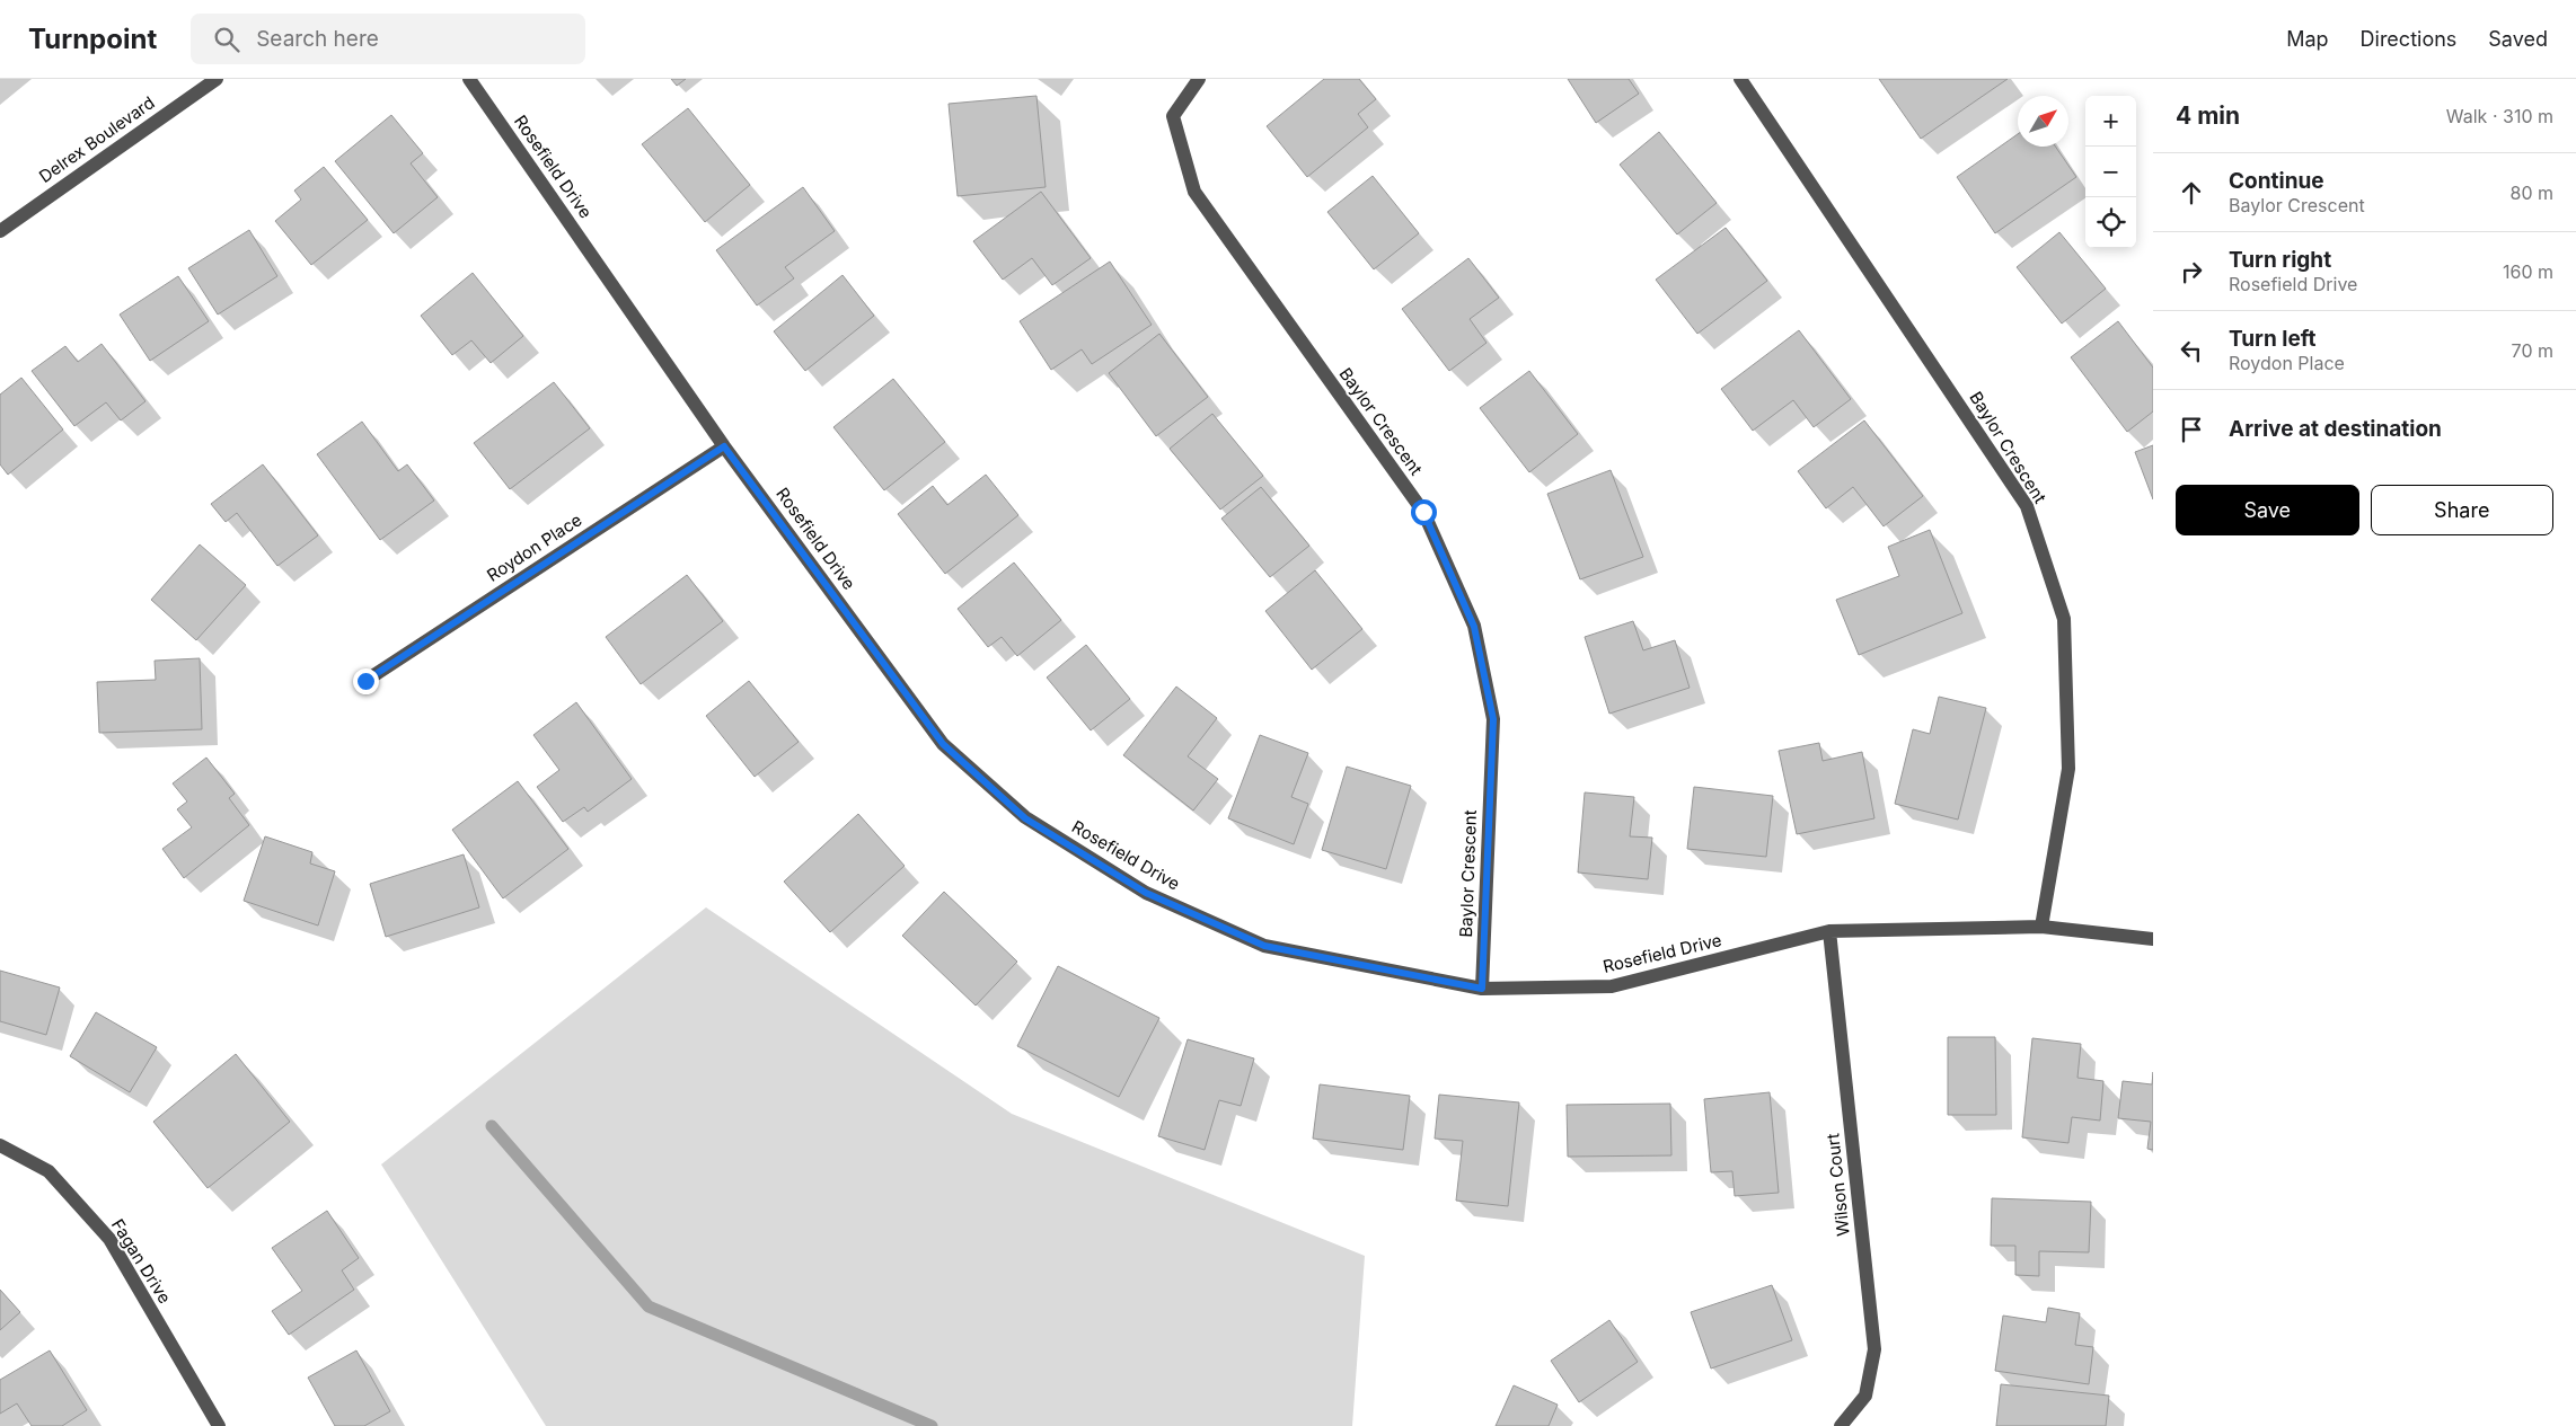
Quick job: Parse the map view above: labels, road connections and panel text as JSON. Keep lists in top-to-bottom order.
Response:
{
  "streets": {
    "street": [
      "Delrex Boulevard",
      "Rosefield Drive",
      "Baylor Crescent",
      "Roydon Place",
      "Wilson Court",
      "Fagan Drive"
    ]
  },
  "crossings": [
    ["Rosefield Drive", "Baylor Crescent"],
    ["Rosefield Drive", "Roydon Place"],
    ["Rosefield Drive", "Wilson Court"]
  ],
  "north": "top right",
  "page": {
    "header": "Turnpoint",
    "search": "Search here",
    "nav": ["Map", "Directions", "Saved"],
    "heading": ["4 min", "Walk · 310 m"],
    "map_buttons": ["+", "−"],
    "list": [
      ["Continue", "Baylor Crescent", "80 m"],
      ["Turn right", "Rosefield Drive", "160 m"],
      ["Turn left", "Roydon Place", "70 m"],
      "Arrive at destination"
    ],
    "buttons": ["Save", "Share"]
  }
}
